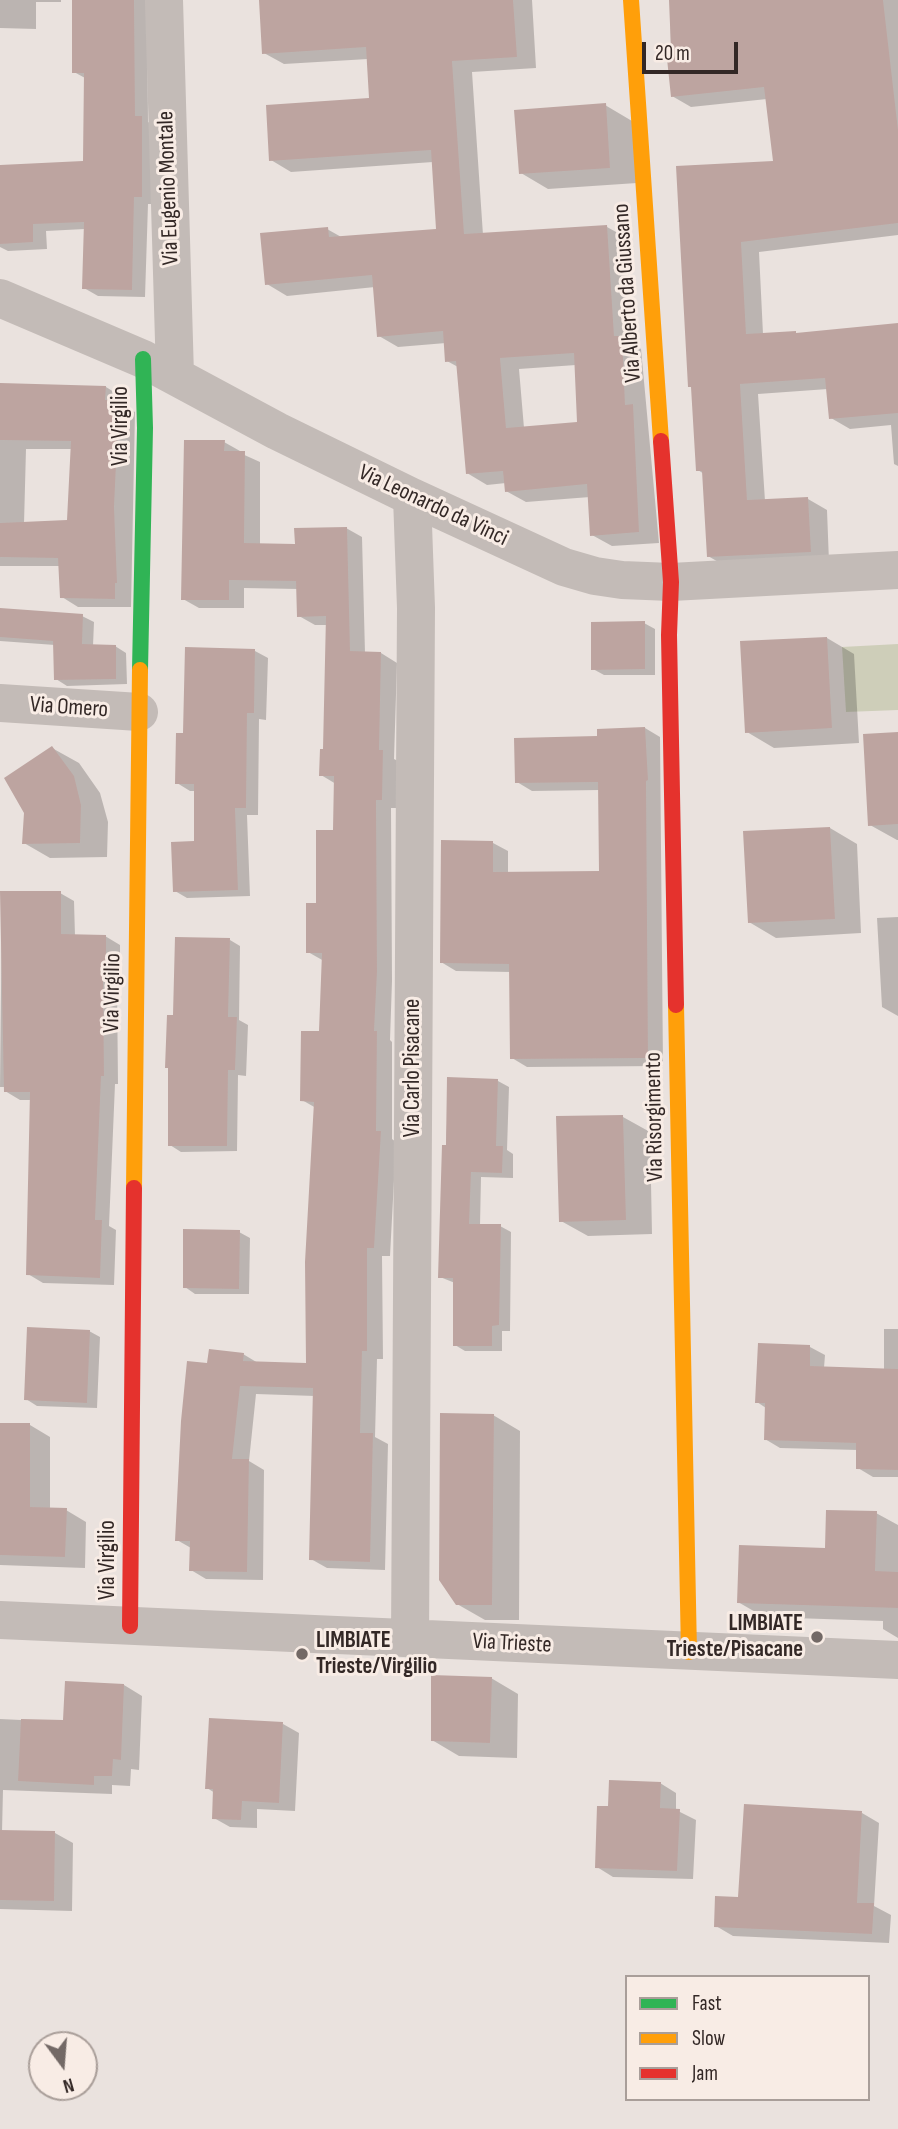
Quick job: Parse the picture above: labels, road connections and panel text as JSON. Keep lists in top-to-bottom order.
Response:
{
  "streets": {
    "street": [
      "Via Eugenio Montale",
      "Via Alberto da Giussano",
      "Via Virgilio",
      "Via Leonardo da Vinci",
      "Via Omero",
      "Via Carlo Pisacane",
      "Via Risorgimento",
      "Via Trieste"
    ]
  },
  "crossings": [
    ["Via Eugenio Montale", "Via Virgilio"],
    ["Via Eugenio Montale", "Via Leonardo da Vinci"],
    ["Via Alberto da Giussano", "Via Leonardo da Vinci"],
    ["Via Alberto da Giussano", "Via Risorgimento"],
    ["Via Virgilio", "Via Leonardo da Vinci"],
    ["Via Virgilio", "Via Omero"],
    ["Via Virgilio", "Via Trieste"],
    ["Via Leonardo da Vinci", "Via Carlo Pisacane"],
    ["Via Leonardo da Vinci", "Via Risorgimento"],
    ["Via Carlo Pisacane", "Via Trieste"],
    ["Via Risorgimento", "Via Trieste"]
  ],
  "places": ["LIMBIATE Trieste/Pisacane", "LIMBIATE Trieste/Virgilio"],
  "legend": ["Fast", "Slow", "Jam"],
  "scale_bar": "20 m",
  "north": "bottom"
}
